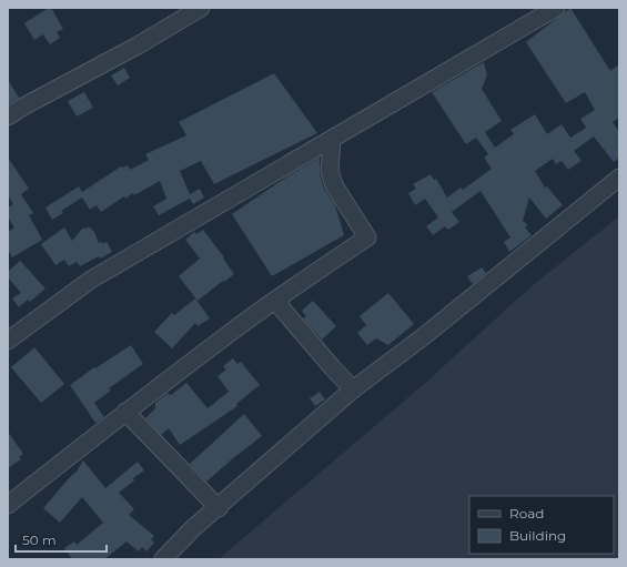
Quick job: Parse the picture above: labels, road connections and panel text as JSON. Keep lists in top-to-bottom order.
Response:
{
  "legend": ["Road", "Building"],
  "scale_bar": "50 m"
}
